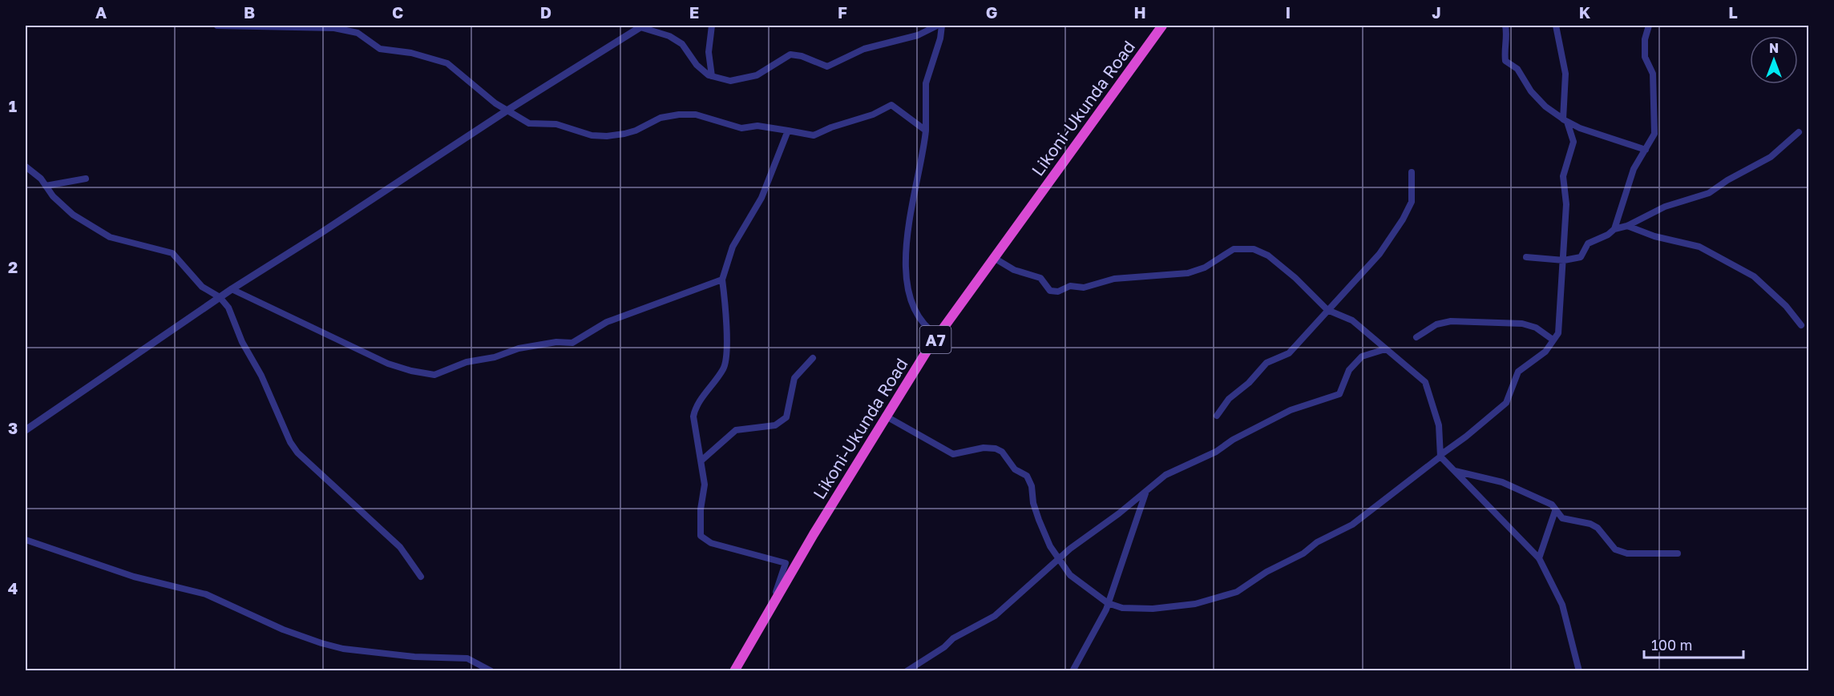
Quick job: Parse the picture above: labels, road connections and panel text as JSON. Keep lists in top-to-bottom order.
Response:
{
  "streets": {
    "highway": ["Likoni-Ukunda Road", "A7"]
  },
  "scale_bar": "100 m",
  "north": "top",
  "grid": {
    "columns": [
      "A",
      "B",
      "C",
      "D",
      "E",
      "F",
      "G",
      "H",
      "I",
      "J",
      "K",
      "L"
    ],
    "rows": [
      "1",
      "2",
      "3",
      "4"
    ]
  }
}
